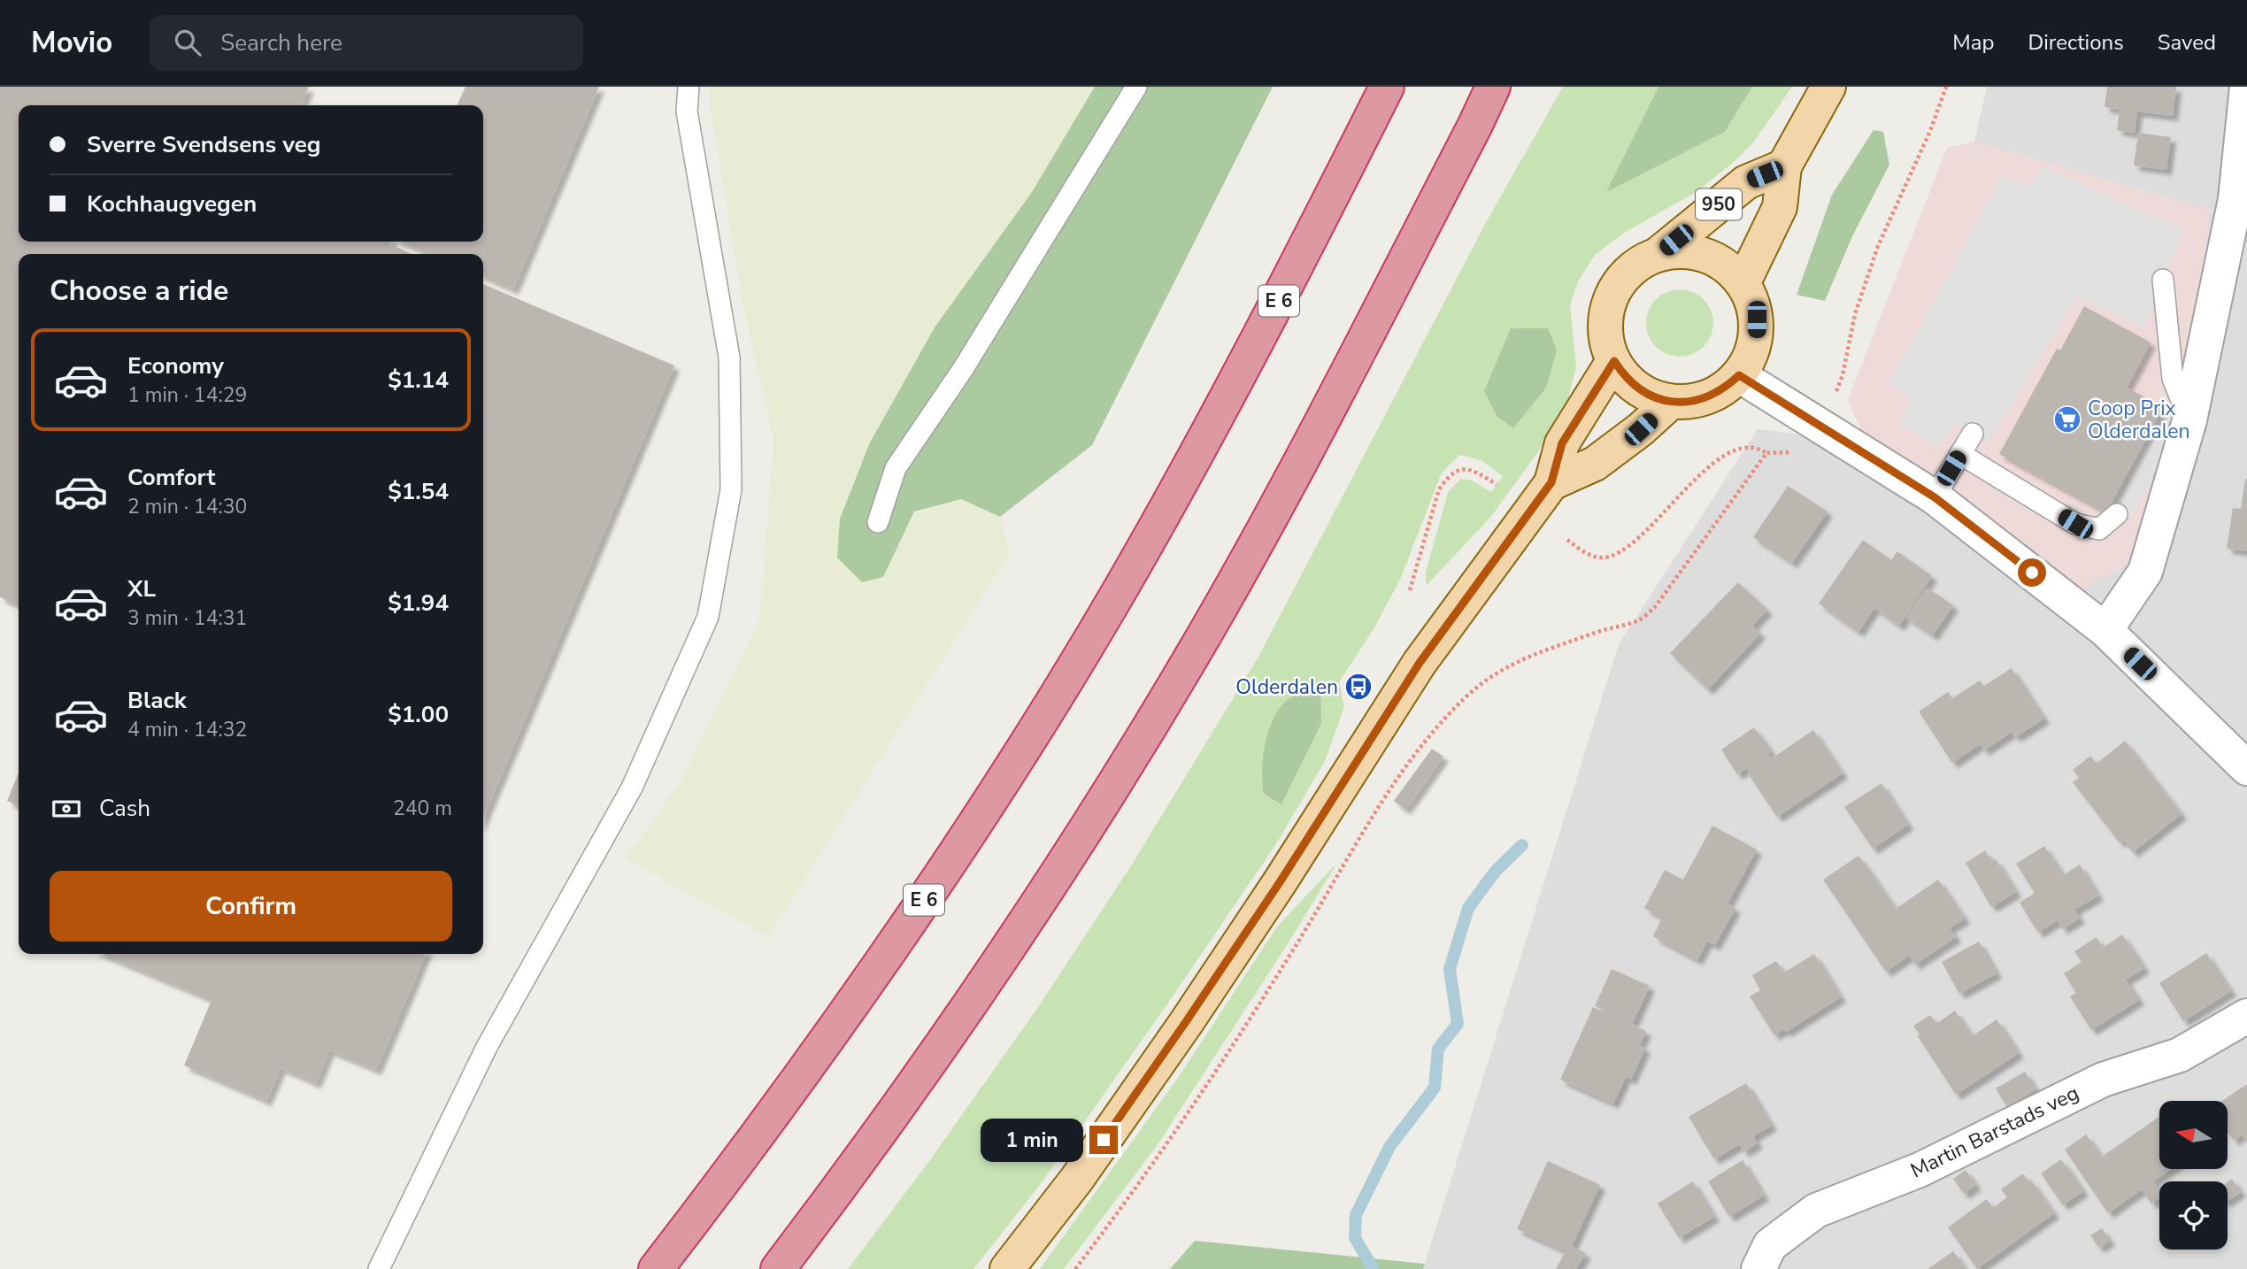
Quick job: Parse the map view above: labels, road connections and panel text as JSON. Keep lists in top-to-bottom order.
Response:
{
  "streets": {
    "highway": ["E 6"],
    "main road": ["950"],
    "street": ["Martin Barstads veg"]
  },
  "places": {
    "supermarket": ["Coop Prix Olderdalen"],
    "bus stop": ["Olderdalen"]
  },
  "north": "left",
  "page": {
    "header": "Movio",
    "search": "Search here",
    "nav": ["Map", "Directions", "Saved"],
    "banner": ["Sverre Svendsens veg", "Kochhaugvegen"],
    "heading": "Choose a ride",
    "list": [
      {
        "name": "Economy",
        "note": "1 min · 14:29",
        "value": "$1.14"
      },
      {
        "name": "Comfort",
        "note": "2 min · 14:30",
        "value": "$1.54"
      },
      {
        "name": "XL",
        "note": "3 min · 14:31",
        "value": "$1.94"
      },
      {
        "name": "Black",
        "note": "4 min · 14:32",
        "value": "$1.00"
      }
    ],
    "pay": ["Cash", "240 m"],
    "buttons": "Confirm",
    "bubble": "1 min"
  }
}
